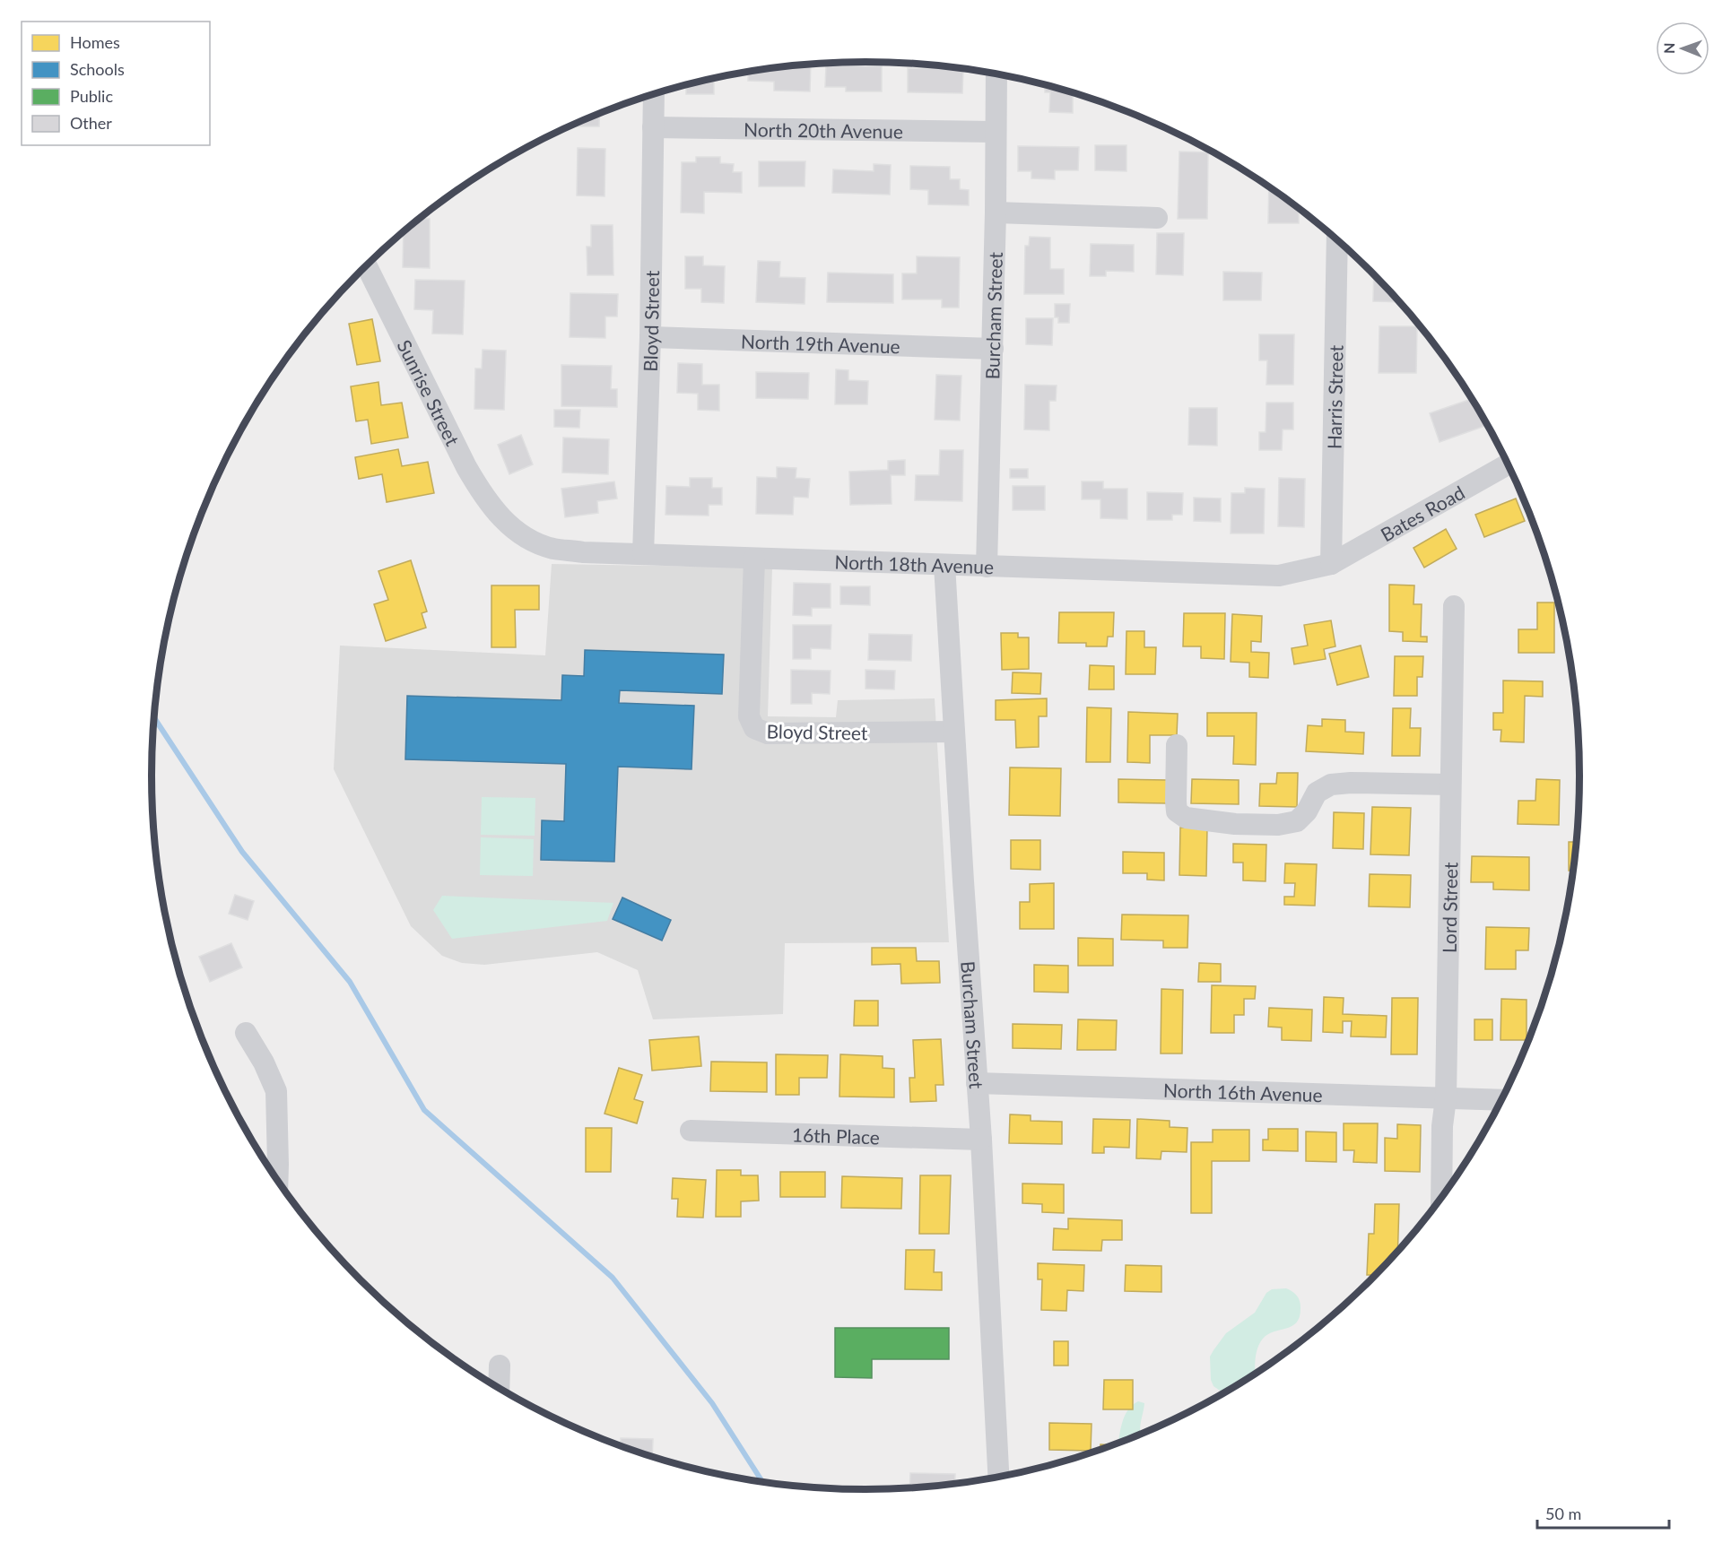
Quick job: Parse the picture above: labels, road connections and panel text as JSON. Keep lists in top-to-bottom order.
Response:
{
  "streets": {
    "street": [
      "North 20th Avenue",
      "Burcham Street",
      "Bloyd Street",
      "North 19th Avenue",
      "Sunrise Street",
      "Harris Street",
      "Bates Road",
      "North 18th Avenue",
      "Lord Street",
      "North 16th Avenue",
      "16th Place"
    ]
  },
  "crossings": [
    ["North 20th Avenue", "Burcham Street"],
    ["North 20th Avenue", "Bloyd Street"],
    ["Burcham Street", "Bloyd Street"],
    ["Burcham Street", "North 19th Avenue"],
    ["Burcham Street", "North 18th Avenue"],
    ["Burcham Street", "North 16th Avenue"],
    ["Burcham Street", "16th Place"],
    ["Bloyd Street", "North 19th Avenue"],
    ["Bloyd Street", "North 18th Avenue"],
    ["Sunrise Street", "North 18th Avenue"],
    ["Harris Street", "Bates Road"],
    ["Harris Street", "North 18th Avenue"],
    ["Bates Road", "North 18th Avenue"],
    ["Lord Street", "North 16th Avenue"]
  ],
  "legend": [
    "Homes",
    "Schools",
    "Public",
    "Other"
  ],
  "scale_bar": "50 m",
  "north": "left"
}
